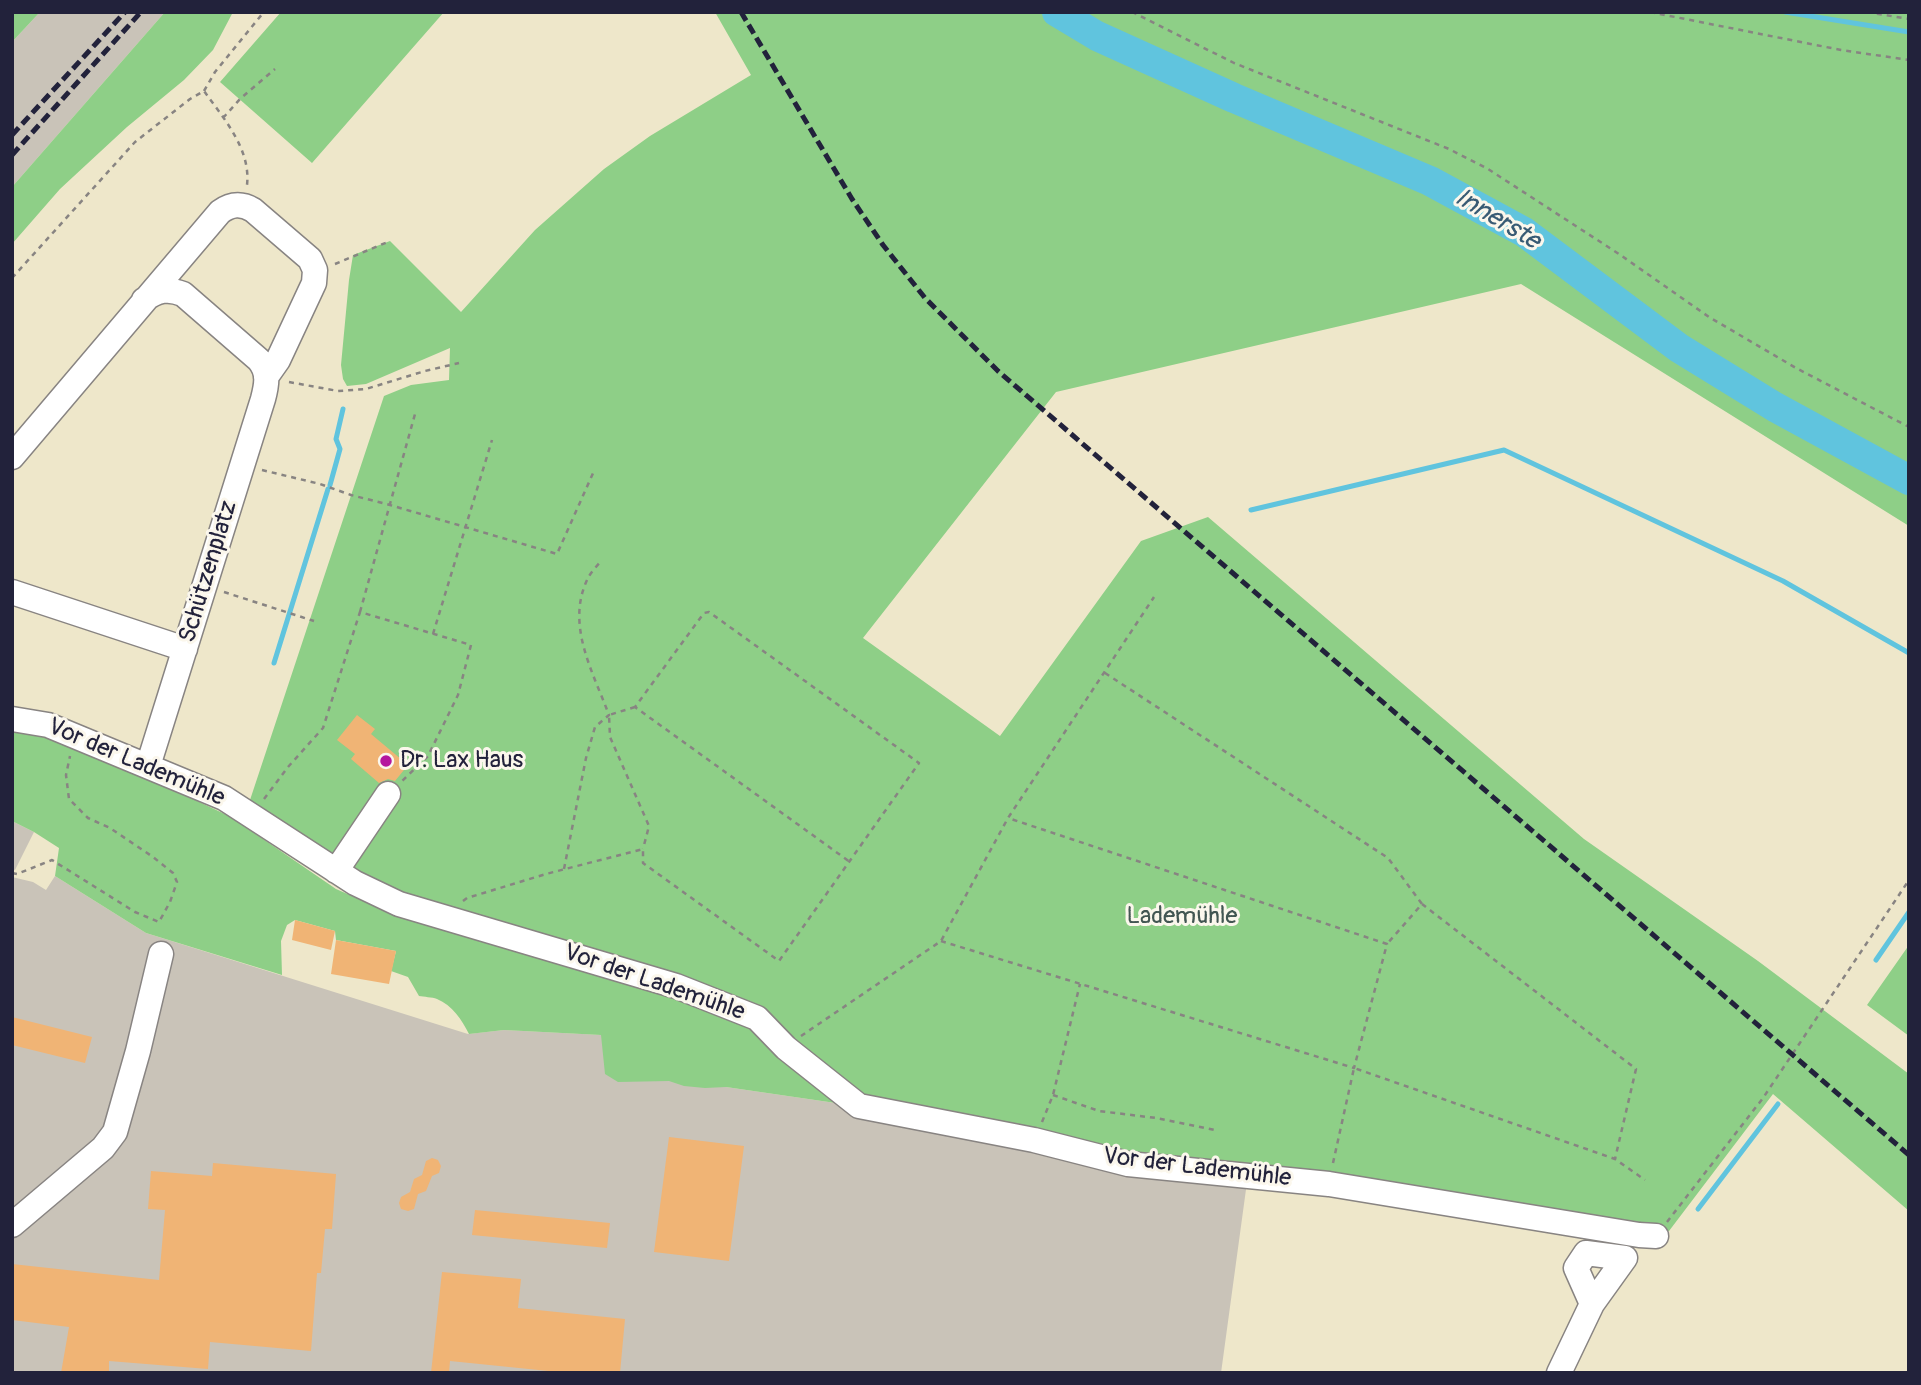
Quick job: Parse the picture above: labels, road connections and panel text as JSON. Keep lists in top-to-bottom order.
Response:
{
  "streets": {
    "street": ["Schützenplatz", "Vor der Lademühle"]
  },
  "crossings": [
    ["Schützenplatz", "Vor der Lademühle"]
  ],
  "water": ["Innerste"],
  "parks": ["Lademühle"],
  "places": ["Dr. Lax Haus"]
}
